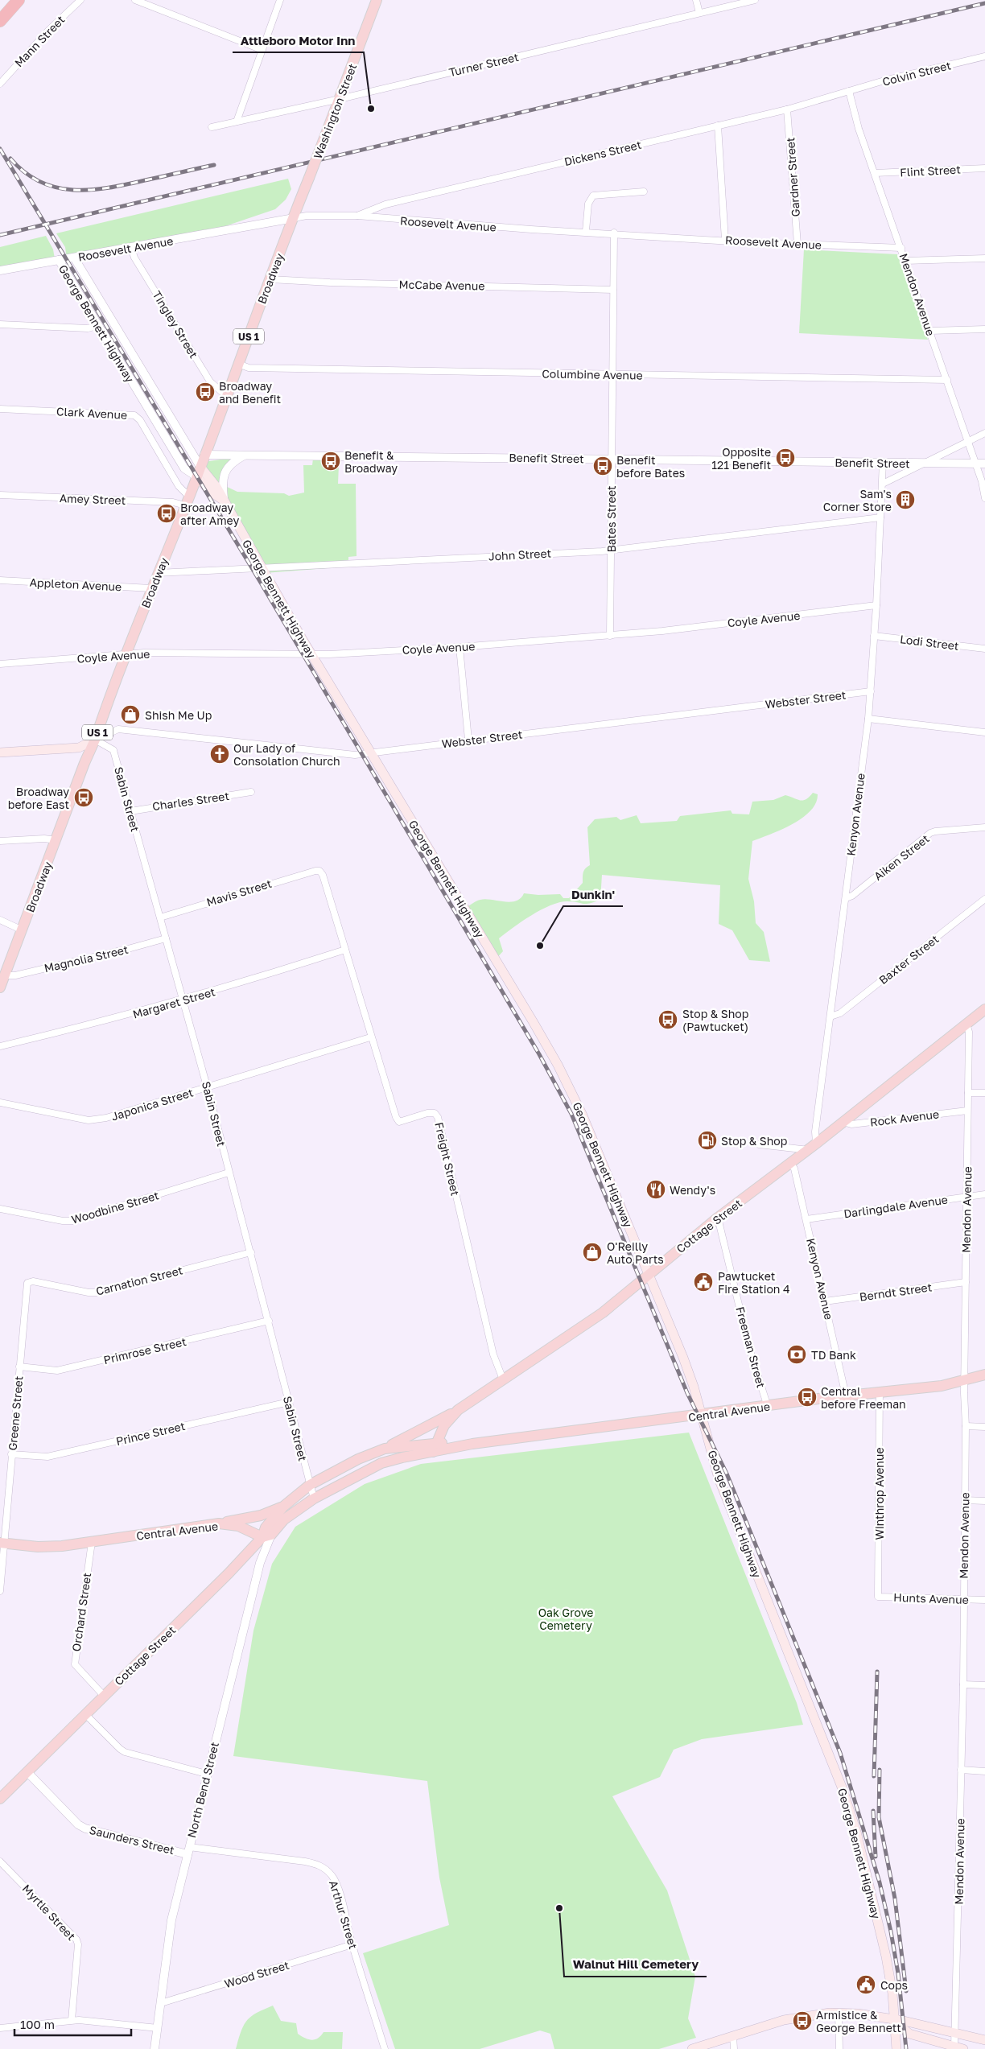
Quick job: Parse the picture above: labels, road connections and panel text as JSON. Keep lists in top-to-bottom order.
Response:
{
  "streets": {
    "main road": [
      "Washington Street",
      "Broadway",
      "George Bennett Highway",
      "US 1",
      "Cottage Street",
      "Central Avenue"
    ],
    "street": [
      "Mann Street",
      "Turner Street",
      "Colvin Street",
      "Dickens Street",
      "Flint Street",
      "Gardner Street",
      "Roosevelt Avenue",
      "McCabe Avenue",
      "Mendon Avenue",
      "Tingley Street",
      "Columbine Avenue",
      "Clark Avenue",
      "Benefit Street",
      "Amey Street",
      "Bates Street",
      "John Street",
      "Appleton Avenue",
      "Coyle Avenue",
      "Lodi Street",
      "Webster Street",
      "Sabin Street",
      "Charles Street",
      "Kenyon Avenue",
      "Aiken Street",
      "Mavis Street",
      "Magnolia Street",
      "Baxter Street",
      "Margaret Street",
      "Japonica Street",
      "Rock Avenue",
      "Freight Street",
      "Darlingdale Avenue",
      "Woodbine Street",
      "Carnation Street",
      "Berndt Street",
      "Freeman Street",
      "Primrose Street",
      "Greene Street",
      "Prince Street",
      "Winthrop Avenue",
      "Hunts Avenue",
      "Orchard Street",
      "North Bend Street",
      "Saunders Street",
      "Myrtle Street",
      "Arthur Street",
      "Wood Street"
    ]
  },
  "crossings": [
    ["Turner Street", "Washington Street"],
    ["Colvin Street", "Dickens Street"],
    ["Colvin Street", "Mendon Avenue"],
    ["Washington Street", "Broadway"],
    ["Dickens Street", "Gardner Street"],
    ["Dickens Street", "Roosevelt Avenue"],
    ["Dickens Street", "Mendon Avenue"],
    ["Flint Street", "Mendon Avenue"],
    ["Gardner Street", "Roosevelt Avenue"],
    ["Roosevelt Avenue", "Broadway"],
    ["Roosevelt Avenue", "Mendon Avenue"],
    ["Roosevelt Avenue", "George Bennett Highway"],
    ["Roosevelt Avenue", "Tingley Street"],
    ["Roosevelt Avenue", "Bates Street"],
    ["Broadway", "McCabe Avenue"],
    ["Broadway", "George Bennett Highway"],
    ["Broadway", "Tingley Street"],
    ["Broadway", "Columbine Avenue"],
    ["Broadway", "Clark Avenue"],
    ["Broadway", "Benefit Street"],
    ["Broadway", "Amey Street"],
    ["Broadway", "John Street"],
    ["Broadway", "Appleton Avenue"],
    ["Broadway", "Coyle Avenue"],
    ["Broadway", "Webster Street"],
    ["Broadway", "Sabin Street"],
    ["Broadway", "Magnolia Street"],
    ["McCabe Avenue", "Bates Street"],
    ["Mendon Avenue", "Columbine Avenue"],
    ["Mendon Avenue", "Benefit Street"],
    ["Mendon Avenue", "Rock Avenue"],
    ["Mendon Avenue", "Darlingdale Avenue"],
    ["Mendon Avenue", "Cottage Street"],
    ["Mendon Avenue", "Berndt Street"],
    ["Mendon Avenue", "Central Avenue"],
    ["Mendon Avenue", "Hunts Avenue"],
    ["George Bennett Highway", "John Street"],
    ["George Bennett Highway", "Coyle Avenue"],
    ["George Bennett Highway", "Webster Street"],
    ["George Bennett Highway", "Cottage Street"],
    ["George Bennett Highway", "Central Avenue"],
    ["Columbine Avenue", "Bates Street"],
    ["Clark Avenue", "Amey Street"],
    ["Benefit Street", "Bates Street"],
    ["Benefit Street", "Kenyon Avenue"],
    ["Bates Street", "John Street"],
    ["Bates Street", "Coyle Avenue"],
    ["John Street", "Kenyon Avenue"],
    ["Coyle Avenue", "Kenyon Avenue"],
    ["Lodi Street", "Kenyon Avenue"],
    ["Webster Street", "Sabin Street"],
    ["Webster Street", "Kenyon Avenue"],
    ["Sabin Street", "Charles Street"],
    ["Sabin Street", "Mavis Street"],
    ["Sabin Street", "Magnolia Street"],
    ["Sabin Street", "Margaret Street"],
    ["Sabin Street", "Japonica Street"],
    ["Sabin Street", "Woodbine Street"],
    ["Sabin Street", "Carnation Street"],
    ["Sabin Street", "Primrose Street"],
    ["Sabin Street", "Central Avenue"],
    ["Sabin Street", "Prince Street"],
    ["Kenyon Avenue", "Aiken Street"],
    ["Kenyon Avenue", "Baxter Street"],
    ["Kenyon Avenue", "Darlingdale Avenue"],
    ["Kenyon Avenue", "Cottage Street"],
    ["Kenyon Avenue", "Berndt Street"],
    ["Kenyon Avenue", "Central Avenue"],
    ["Mavis Street", "Freight Street"],
    ["Margaret Street", "Freight Street"],
    ["Japonica Street", "Freight Street"],
    ["Rock Avenue", "Cottage Street"],
    ["Freight Street", "Cottage Street"],
    ["Cottage Street", "Freeman Street"],
    ["Cottage Street", "Central Avenue"],
    ["Cottage Street", "Orchard Street"],
    ["Cottage Street", "North Bend Street"],
    ["Cottage Street", "Saunders Street"],
    ["Carnation Street", "Greene Street"],
    ["Freeman Street", "Central Avenue"],
    ["Primrose Street", "Greene Street"],
    ["Central Avenue", "Greene Street"],
    ["Central Avenue", "Winthrop Avenue"],
    ["Central Avenue", "Orchard Street"],
    ["Central Avenue", "North Bend Street"],
    ["Greene Street", "Prince Street"],
    ["Winthrop Avenue", "Hunts Avenue"],
    ["North Bend Street", "Saunders Street"],
    ["North Bend Street", "Arthur Street"],
    ["North Bend Street", "Wood Street"],
    ["Saunders Street", "Arthur Street"],
    ["Arthur Street", "Wood Street"]
  ],
  "parks": ["Oak Grove Cemetery"],
  "places": {
    "other": ["Attleboro Motor Inn", "Dunkin'", "Walnut Hill Cemetery"],
    "bus stop": [
      "Broadway and Benefit",
      "Opposite 121 Benefit",
      "Benefit & Broadway",
      "Benefit before Bates",
      "Broadway after Amey",
      "Broadway before East",
      "Stop & Shop (Pawtucket)",
      "Central before Freeman",
      "Armistice & George Bennett"
    ],
    "building": ["Sam's Corner Store"],
    "shop": ["Shish Me Up", "O'Reilly Auto Parts"],
    "church": ["Our Lady of Consolation Church"],
    "fuel station": ["Stop & Shop"],
    "restaurant": ["Wendy's"],
    "public building": ["Pawtucket Fire Station 4", "Cops"],
    "bank": ["TD Bank"]
  },
  "scale_bar": "100 m"
}
